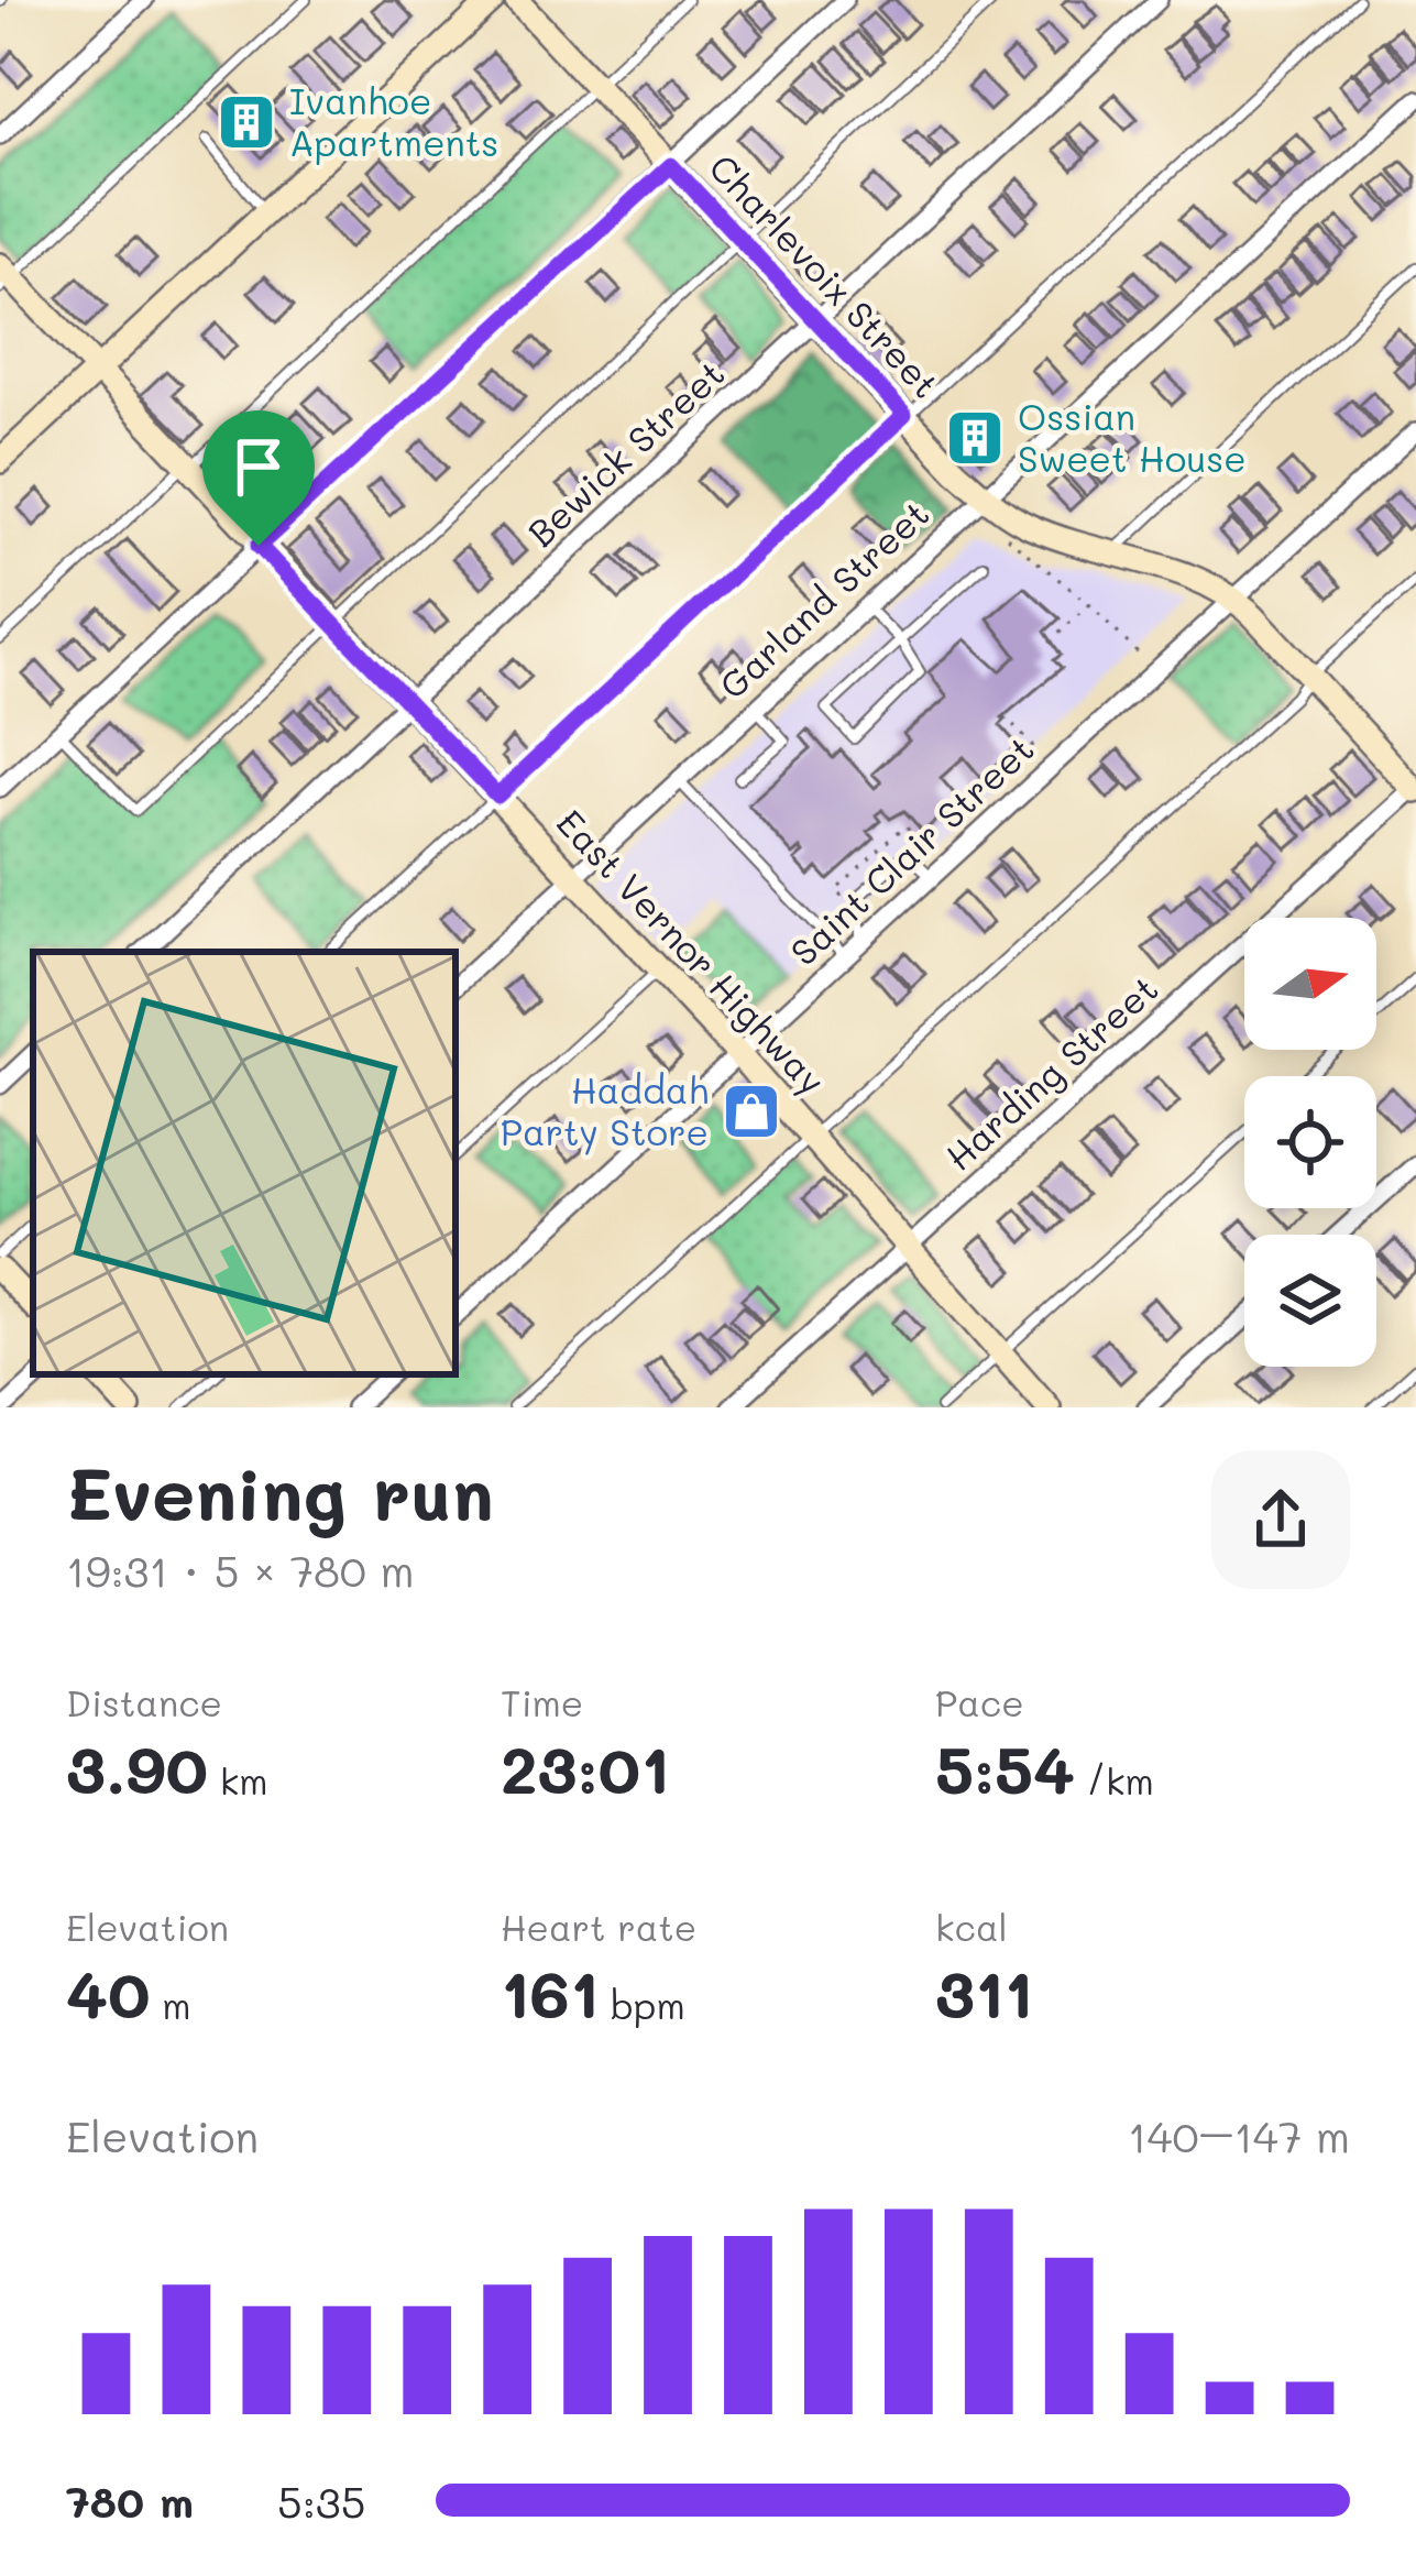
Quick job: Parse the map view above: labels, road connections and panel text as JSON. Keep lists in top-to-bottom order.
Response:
{
  "streets": {
    "street": [
      "Charlevoix Street",
      "Bewick Street",
      "Garland Street",
      "Saint Clair Street",
      "East Vernor Highway",
      "Harding Street"
    ]
  },
  "crossings": [
    ["Charlevoix Street", "Bewick Street"],
    ["Charlevoix Street", "Garland Street"],
    ["Charlevoix Street", "Saint Clair Street"],
    ["Charlevoix Street", "Harding Street"],
    ["Bewick Street", "East Vernor Highway"],
    ["Garland Street", "East Vernor Highway"],
    ["Saint Clair Street", "East Vernor Highway"],
    ["East Vernor Highway", "Harding Street"]
  ],
  "places": {
    "building": ["Ivanhoe Apartments", "Ossian Sweet House"],
    "shop": ["Haddah Party Store"]
  },
  "north": "right",
  "page": {
    "heading": ["Evening run", "19:31 · 5 × 780 m"],
    "stats": [
      ["Distance", "3.90 km"],
      ["Time", "23:01"],
      ["Pace", "5:54 /km"],
      ["Elevation", "40 m"],
      ["Heart rate", "161 bpm"],
      ["kcal", "311"]
    ],
    "chart": ["Elevation", "140–147 m"],
    "list": [
      {
        "name": "780 m",
        "note": "5:35"
      }
    ]
  }
}
